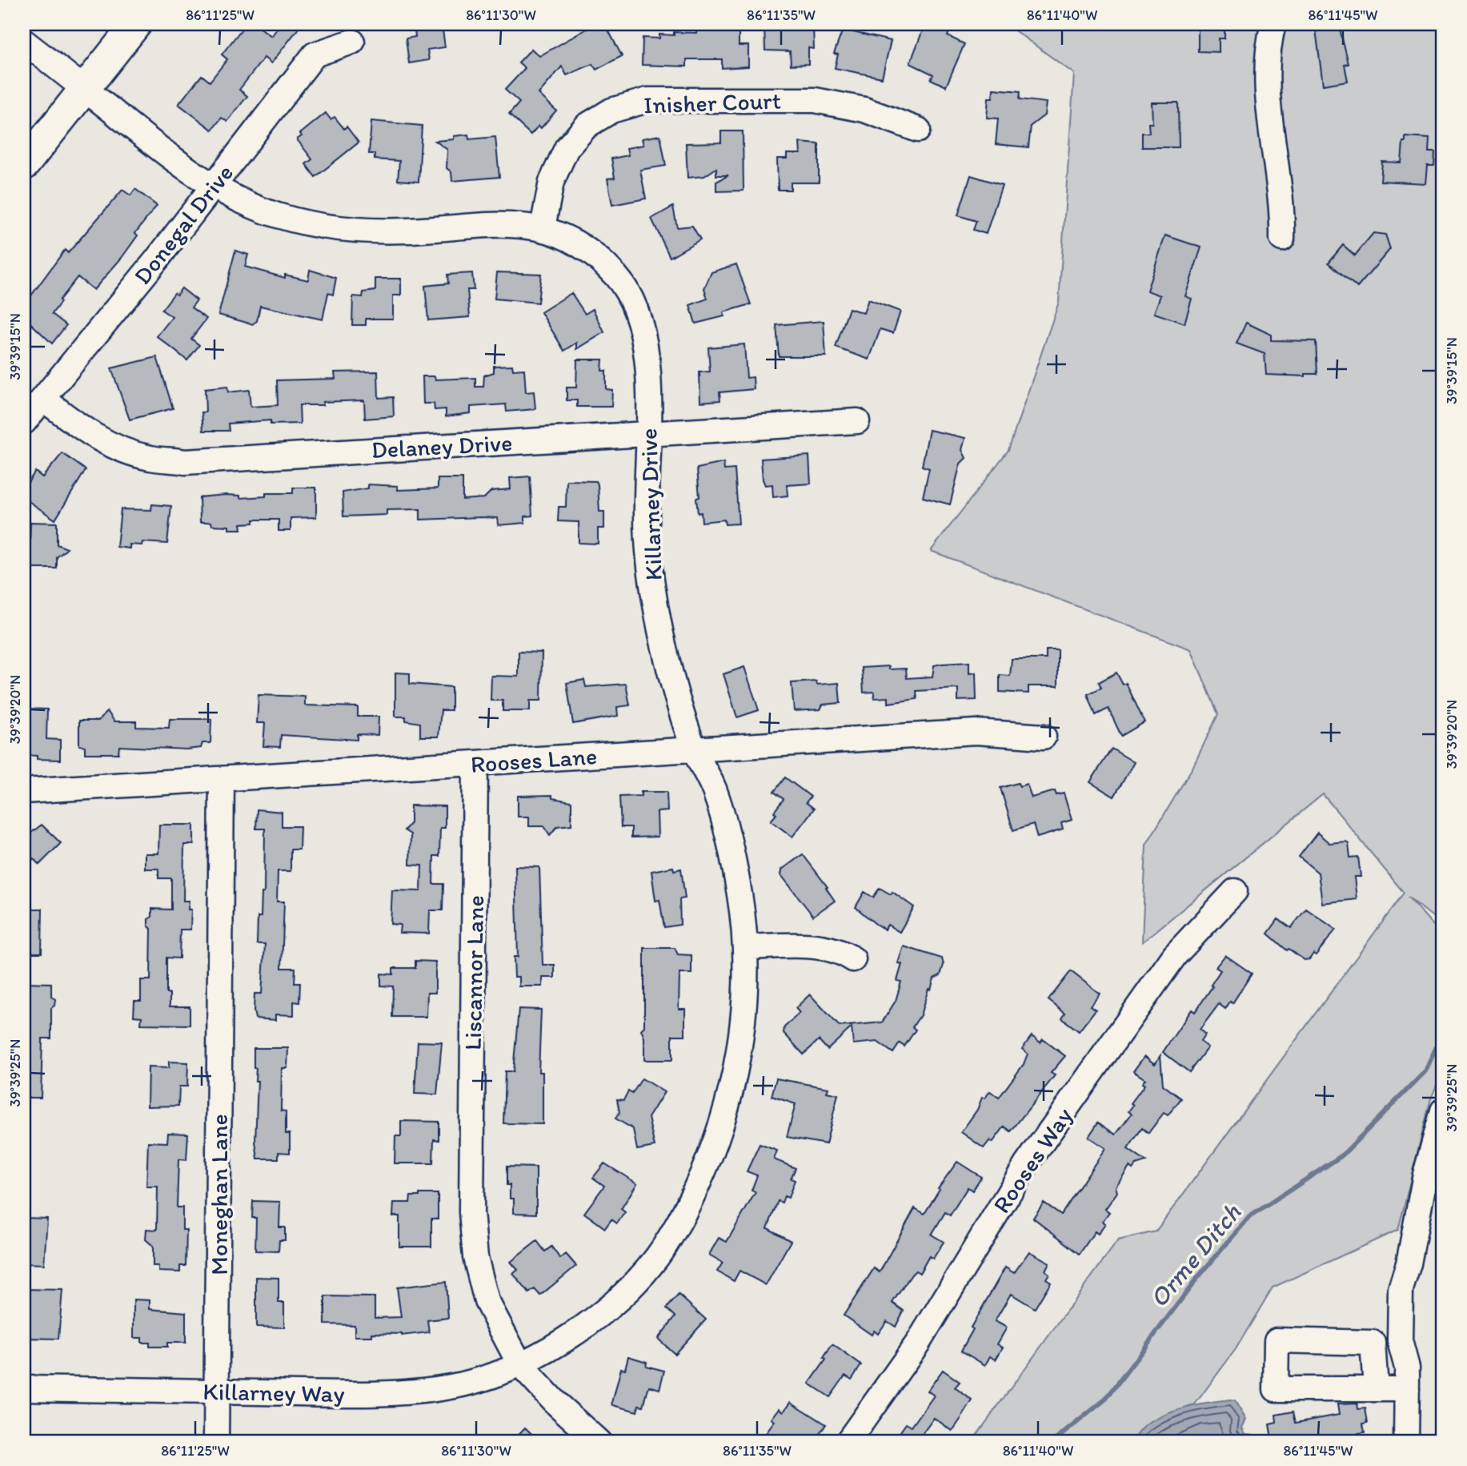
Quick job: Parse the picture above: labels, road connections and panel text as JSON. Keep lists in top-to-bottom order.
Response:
{
  "streets": {
    "street": [
      "Inisher Court",
      "Donegal Drive",
      "Delaney Drive",
      "Killarney Drive",
      "Rooses Lane",
      "Liscannor Lane",
      "Rooses Way",
      "Moneghan Lane",
      "Killarney Way"
    ]
  },
  "crossings": [
    ["Inisher Court", "Killarney Drive"],
    ["Donegal Drive", "Delaney Drive"],
    ["Donegal Drive", "Killarney Drive"],
    ["Delaney Drive", "Killarney Drive"],
    ["Killarney Drive", "Rooses Lane"],
    ["Killarney Drive", "Liscannor Lane"],
    ["Killarney Drive", "Killarney Way"],
    ["Rooses Lane", "Liscannor Lane"],
    ["Rooses Lane", "Moneghan Lane"],
    ["Liscannor Lane", "Killarney Way"],
    ["Moneghan Lane", "Killarney Way"]
  ],
  "water": ["Orme Ditch"],
  "coordinates": [
    "86°11'25\"W",
    "86°11'30\"W",
    "86°11'35\"W",
    "86°11'40\"W",
    "86°11'45\"W",
    "39°39'15\"N",
    "39°39'20\"N",
    "39°39'25\"N"
  ]
}
